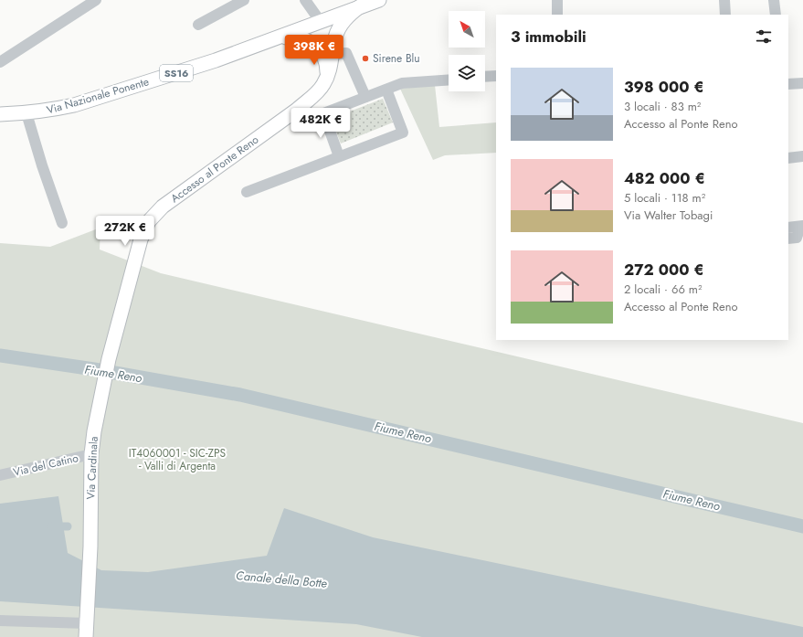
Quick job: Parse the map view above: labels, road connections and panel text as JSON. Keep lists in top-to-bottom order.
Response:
{
  "streets": {
    "main road": [
      "SS16",
      "Via Nazionale Ponente",
      "Accesso al Ponte Reno",
      "Via Cardinala"
    ],
    "street": ["Via del Catino"]
  },
  "crossings": [
    ["Via Nazionale Ponente", "Accesso al Ponte Reno"],
    ["Accesso al Ponte Reno", "Via Cardinala"],
    ["Via del Catino", "Via Cardinala"]
  ],
  "water": ["Fiume Reno", "Canale della Botte"],
  "parks": ["IT4060001 - SIC-ZPS - Valli di Argenta"],
  "places": ["Sirene Blu"],
  "north": "top left",
  "page": {
    "heading": "3 immobili",
    "price": ["398K €", "482K €", "272K €"],
    "list": [
      {
        "name": "398 000 €",
        "note": "3 locali · 83 m² · Accesso al Ponte Reno"
      },
      {
        "name": "482 000 €",
        "note": "5 locali · 118 m² · Via Walter Tobagi"
      },
      {
        "name": "272 000 €",
        "note": "2 locali · 66 m² · Accesso al Ponte Reno"
      }
    ]
  }
}
